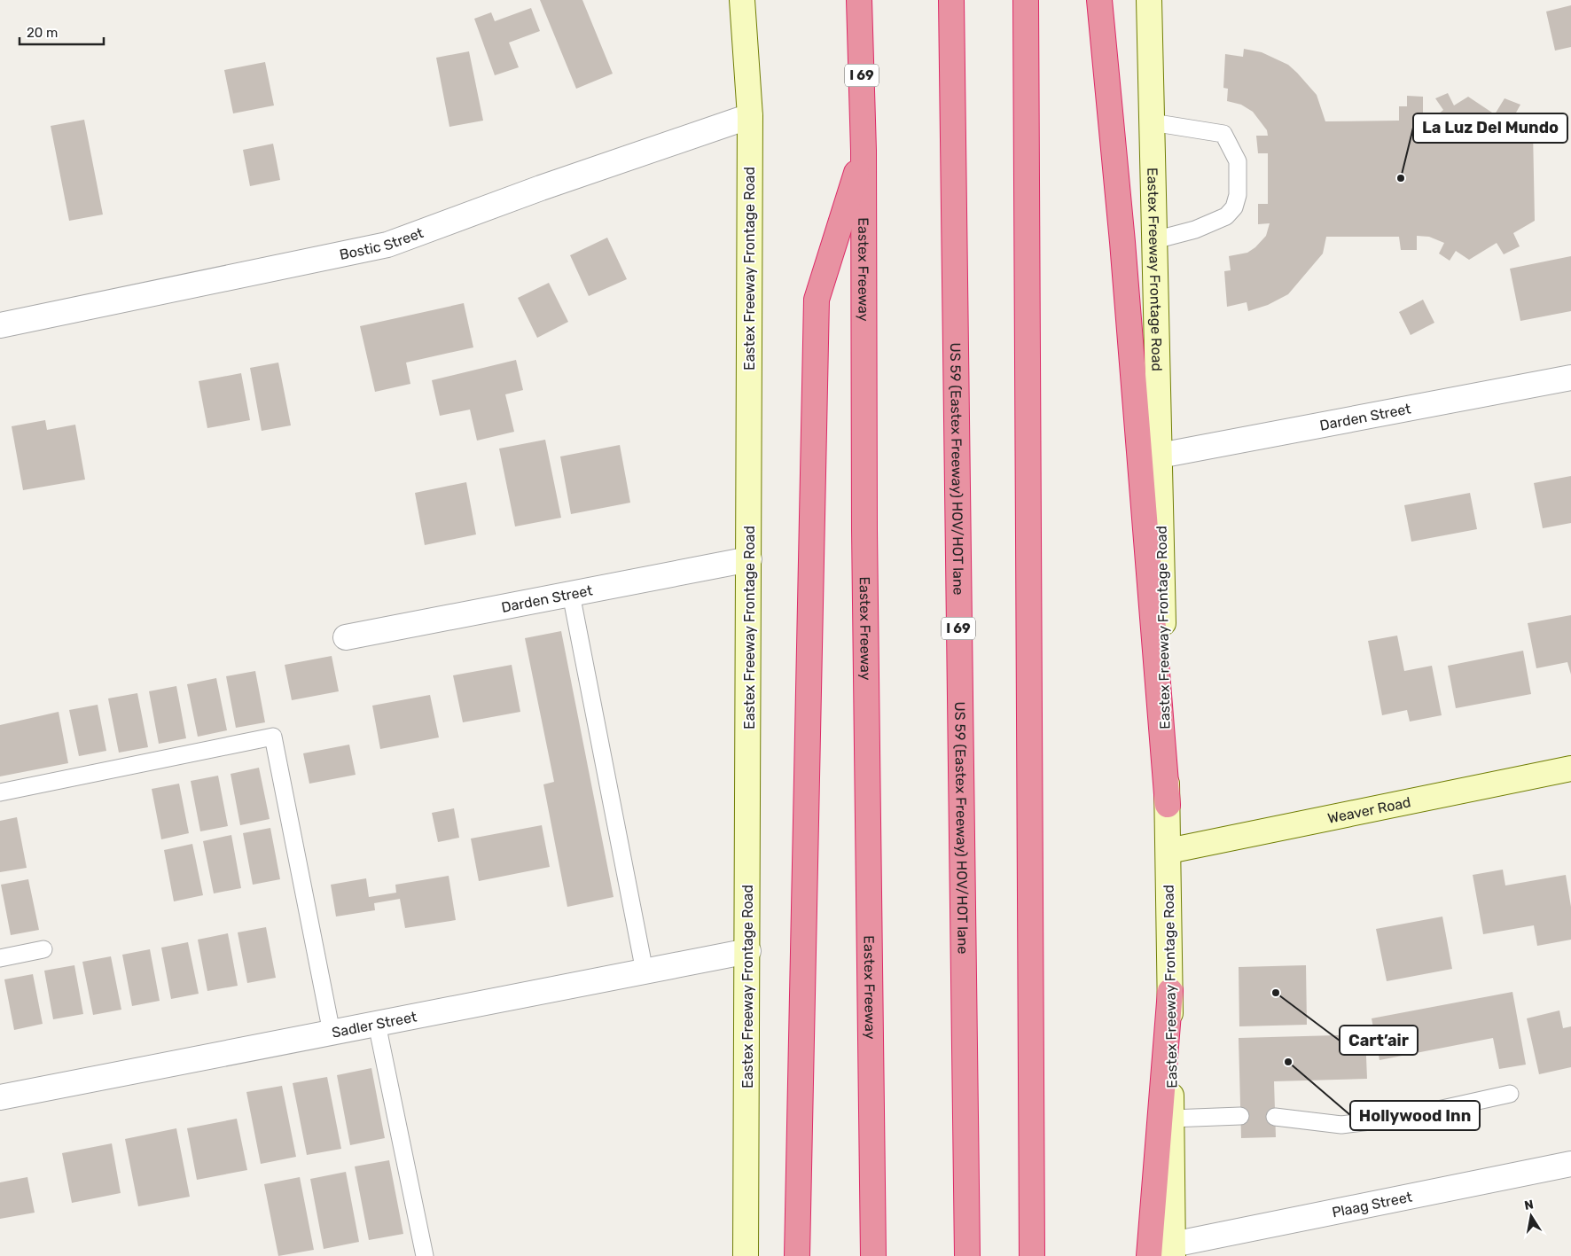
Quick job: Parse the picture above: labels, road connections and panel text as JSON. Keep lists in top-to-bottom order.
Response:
{
  "streets": {
    "highway": ["I 69", "Eastex Freeway", "US 59 (Eastex Freeway) HOV/HOT lane"],
    "main road": ["Eastex Freeway Frontage Road", "Weaver Road"],
    "street": [
      "Bostic Street",
      "Darden Street",
      "Sadler Street",
      "Plaag Street"
    ]
  },
  "crossings": [
    ["Bostic Street", "Eastex Freeway Frontage Road"],
    ["Eastex Freeway Frontage Road", "Darden Street"],
    ["Eastex Freeway Frontage Road", "Weaver Road"],
    ["Eastex Freeway Frontage Road", "Sadler Street"],
    ["Eastex Freeway Frontage Road", "Plaag Street"]
  ],
  "places": ["La Luz Del Mundo", "Cart’air", "Hollywood Inn"],
  "scale_bar": "20 m",
  "north": "top"
}
